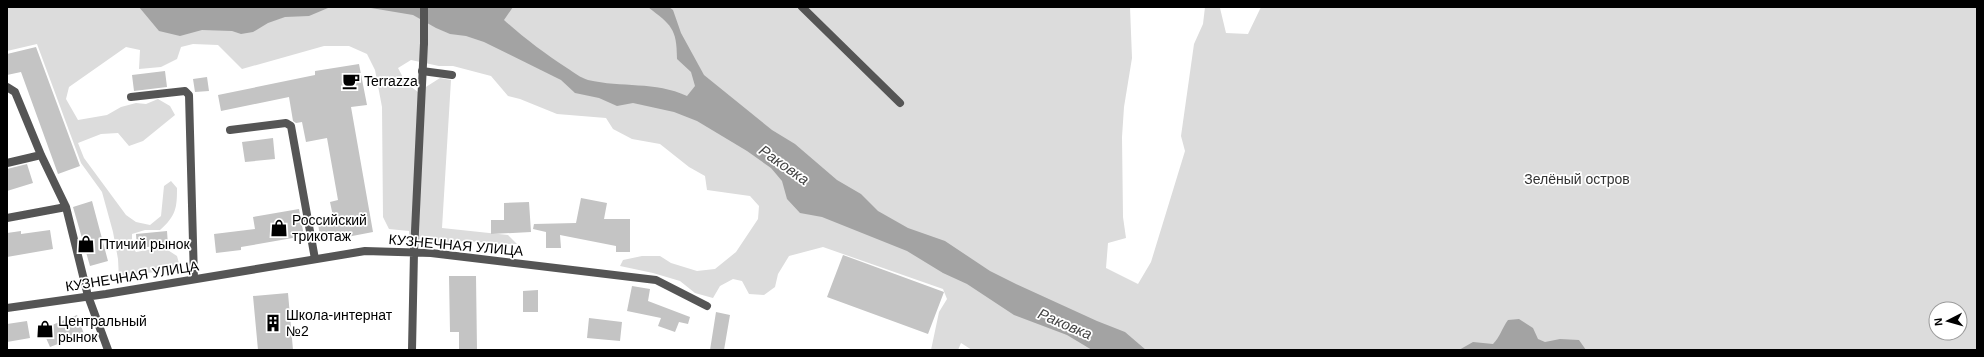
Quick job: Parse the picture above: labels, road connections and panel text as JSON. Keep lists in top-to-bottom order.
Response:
{
  "streets": {
    "street": ["КУЗНЕЧНАЯ УЛИЦА"]
  },
  "water": ["Раковка"],
  "parks": ["Зелёный остров"],
  "places": {
    "cafe": ["Terrazza"],
    "shop": ["Российский трикотаж", "Птичий рынок", "Центральный рынок"],
    "building": ["Школа-интернат №2"]
  },
  "north": "left"
}
